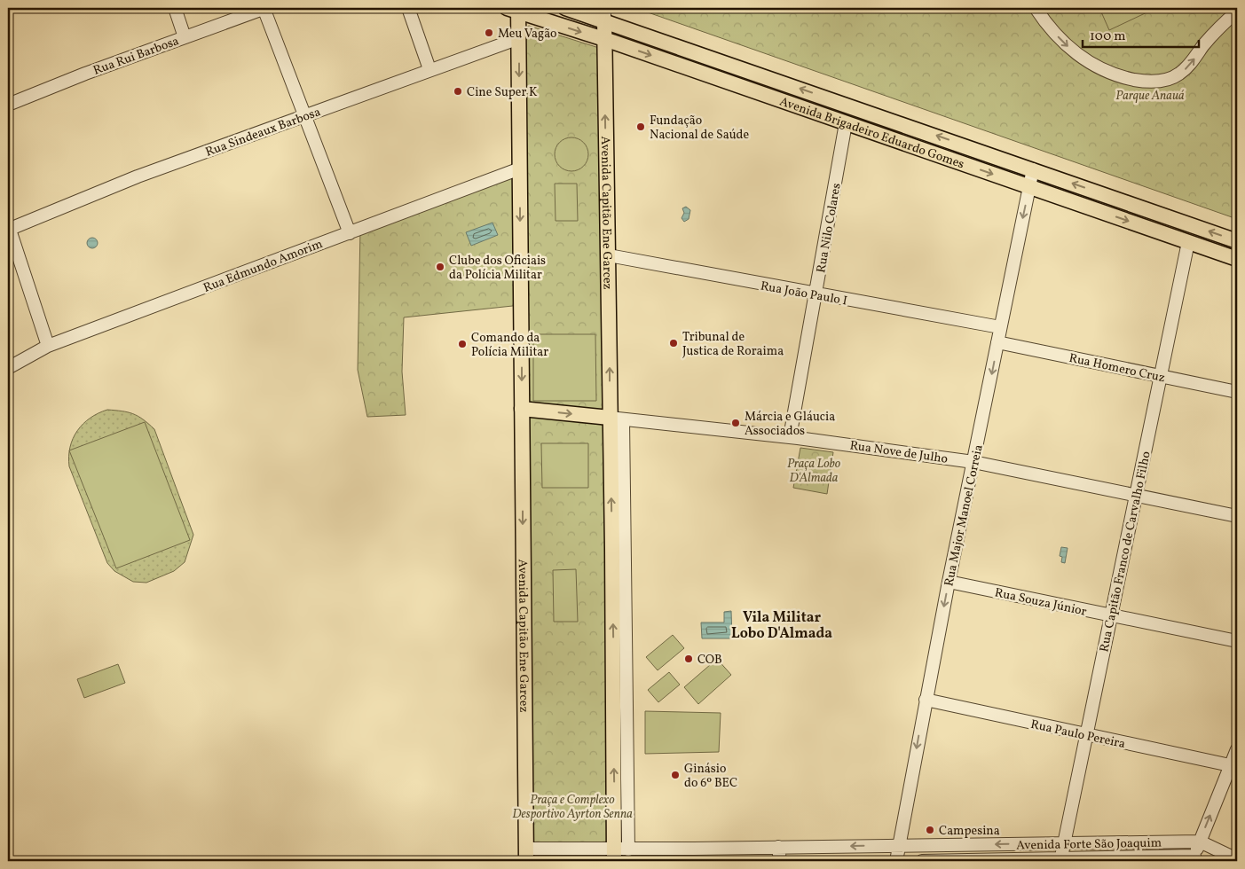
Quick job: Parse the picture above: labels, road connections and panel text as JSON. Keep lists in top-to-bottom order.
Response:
{
  "streets": {
    "main road": ["Avenida Brigadeiro Eduardo Gomes", "Avenida Capitão Ene Garcez"],
    "street": [
      "Rua Rui Barbosa",
      "Rua Sindeaux Barbosa",
      "Rua Nilo Colares",
      "Rua Edmundo Amorim",
      "Rua João Paulo I",
      "Rua Homero Cruz",
      "Rua Nove de Julho",
      "Rua Major Manoel Correia",
      "Rua Capitão Franco de Carvalho Filho",
      "Rua Souza Júnior",
      "Rua Paulo Pereira",
      "Avenida Forte São Joaquim"
    ]
  },
  "crossings": [
    ["Rua Sindeaux Barbosa", "Avenida Capitão Ene Garcez"],
    ["Avenida Brigadeiro Eduardo Gomes", "Avenida Capitão Ene Garcez"],
    ["Avenida Brigadeiro Eduardo Gomes", "Rua Nilo Colares"],
    ["Avenida Brigadeiro Eduardo Gomes", "Rua Major Manoel Correia"],
    ["Avenida Brigadeiro Eduardo Gomes", "Rua Capitão Franco de Carvalho Filho"],
    ["Avenida Capitão Ene Garcez", "Rua Edmundo Amorim"],
    ["Avenida Capitão Ene Garcez", "Rua João Paulo I"],
    ["Avenida Capitão Ene Garcez", "Rua Nove de Julho"],
    ["Avenida Capitão Ene Garcez", "Avenida Forte São Joaquim"],
    ["Rua Nilo Colares", "Rua João Paulo I"],
    ["Rua Nilo Colares", "Rua Nove de Julho"],
    ["Rua João Paulo I", "Rua Major Manoel Correia"],
    ["Rua Homero Cruz", "Rua Major Manoel Correia"],
    ["Rua Homero Cruz", "Rua Capitão Franco de Carvalho Filho"],
    ["Rua Nove de Julho", "Rua Major Manoel Correia"],
    ["Rua Nove de Julho", "Rua Capitão Franco de Carvalho Filho"],
    ["Rua Major Manoel Correia", "Rua Souza Júnior"],
    ["Rua Major Manoel Correia", "Rua Paulo Pereira"],
    ["Rua Major Manoel Correia", "Avenida Forte São Joaquim"],
    ["Rua Capitão Franco de Carvalho Filho", "Rua Souza Júnior"],
    ["Rua Capitão Franco de Carvalho Filho", "Rua Paulo Pereira"],
    ["Rua Capitão Franco de Carvalho Filho", "Avenida Forte São Joaquim"]
  ],
  "one_way": ["Rua Major Manoel Correia"],
  "districts": ["Vila Militar Lobo D'Almada"],
  "parks": ["Parque Anauá", "Praça Lobo D'Almada", "Praça e Complexo Desportivo Ayrton Senna"],
  "places": [
    "Meu Vagão",
    "Cine Super K",
    "Fundação Nacional de Saúde",
    "Clube dos Oficiais da Polícia Militar",
    "Tribunal de Justica de Roraima",
    "Comando da Polícia Militar",
    "Márcia e Gláucia Associados",
    "COB",
    "Ginásio do 6º BEC",
    "Campesina"
  ],
  "scale_bar": "100 m"
}
